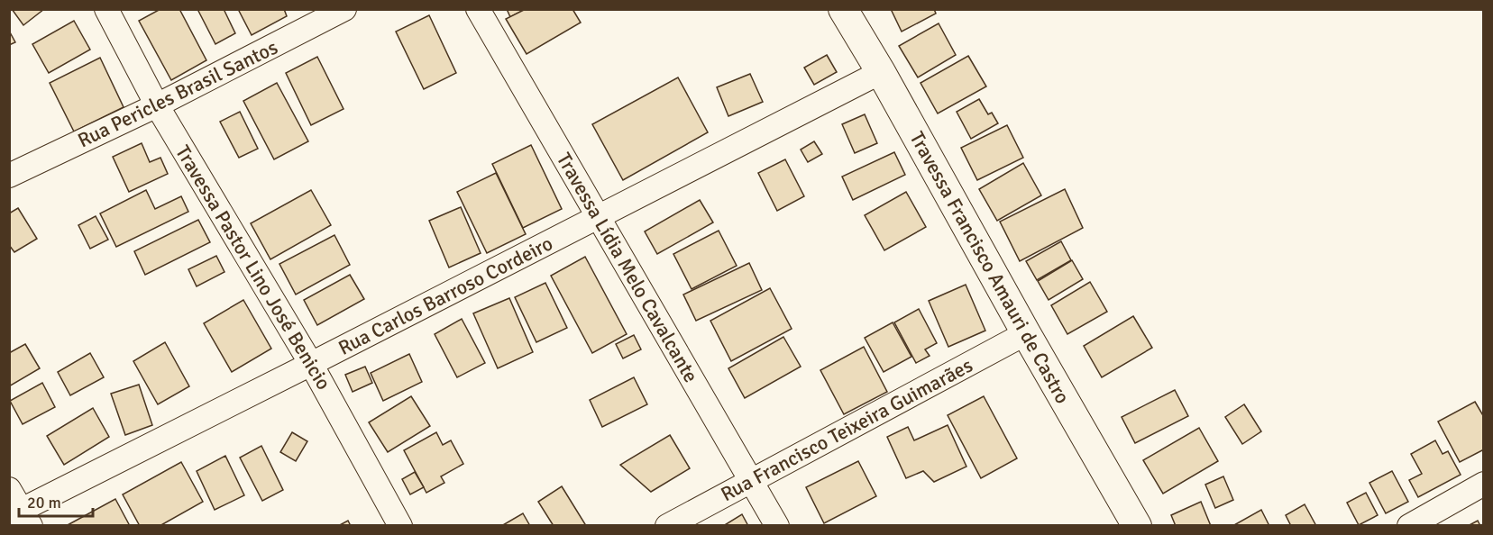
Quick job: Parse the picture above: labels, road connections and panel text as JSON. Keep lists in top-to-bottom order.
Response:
{
  "streets": {
    "street": [
      "Rua Pericles Brasil Santos",
      "Travessa Pastor Lino José Benicio",
      "Travessa Lídia Melo Cavalcante",
      "Travessa Francisco Amauri de Castro",
      "Rua Carlos Barroso Cordeiro",
      "Rua Francisco Teixeira Guimarães"
    ]
  },
  "crossings": [
    ["Rua Pericles Brasil Santos", "Travessa Pastor Lino José Benicio"],
    ["Travessa Pastor Lino José Benicio", "Rua Carlos Barroso Cordeiro"],
    ["Travessa Lídia Melo Cavalcante", "Rua Carlos Barroso Cordeiro"],
    ["Travessa Lídia Melo Cavalcante", "Rua Francisco Teixeira Guimarães"],
    ["Travessa Francisco Amauri de Castro", "Rua Carlos Barroso Cordeiro"],
    ["Travessa Francisco Amauri de Castro", "Rua Francisco Teixeira Guimarães"]
  ],
  "scale_bar": "20 m"
}
